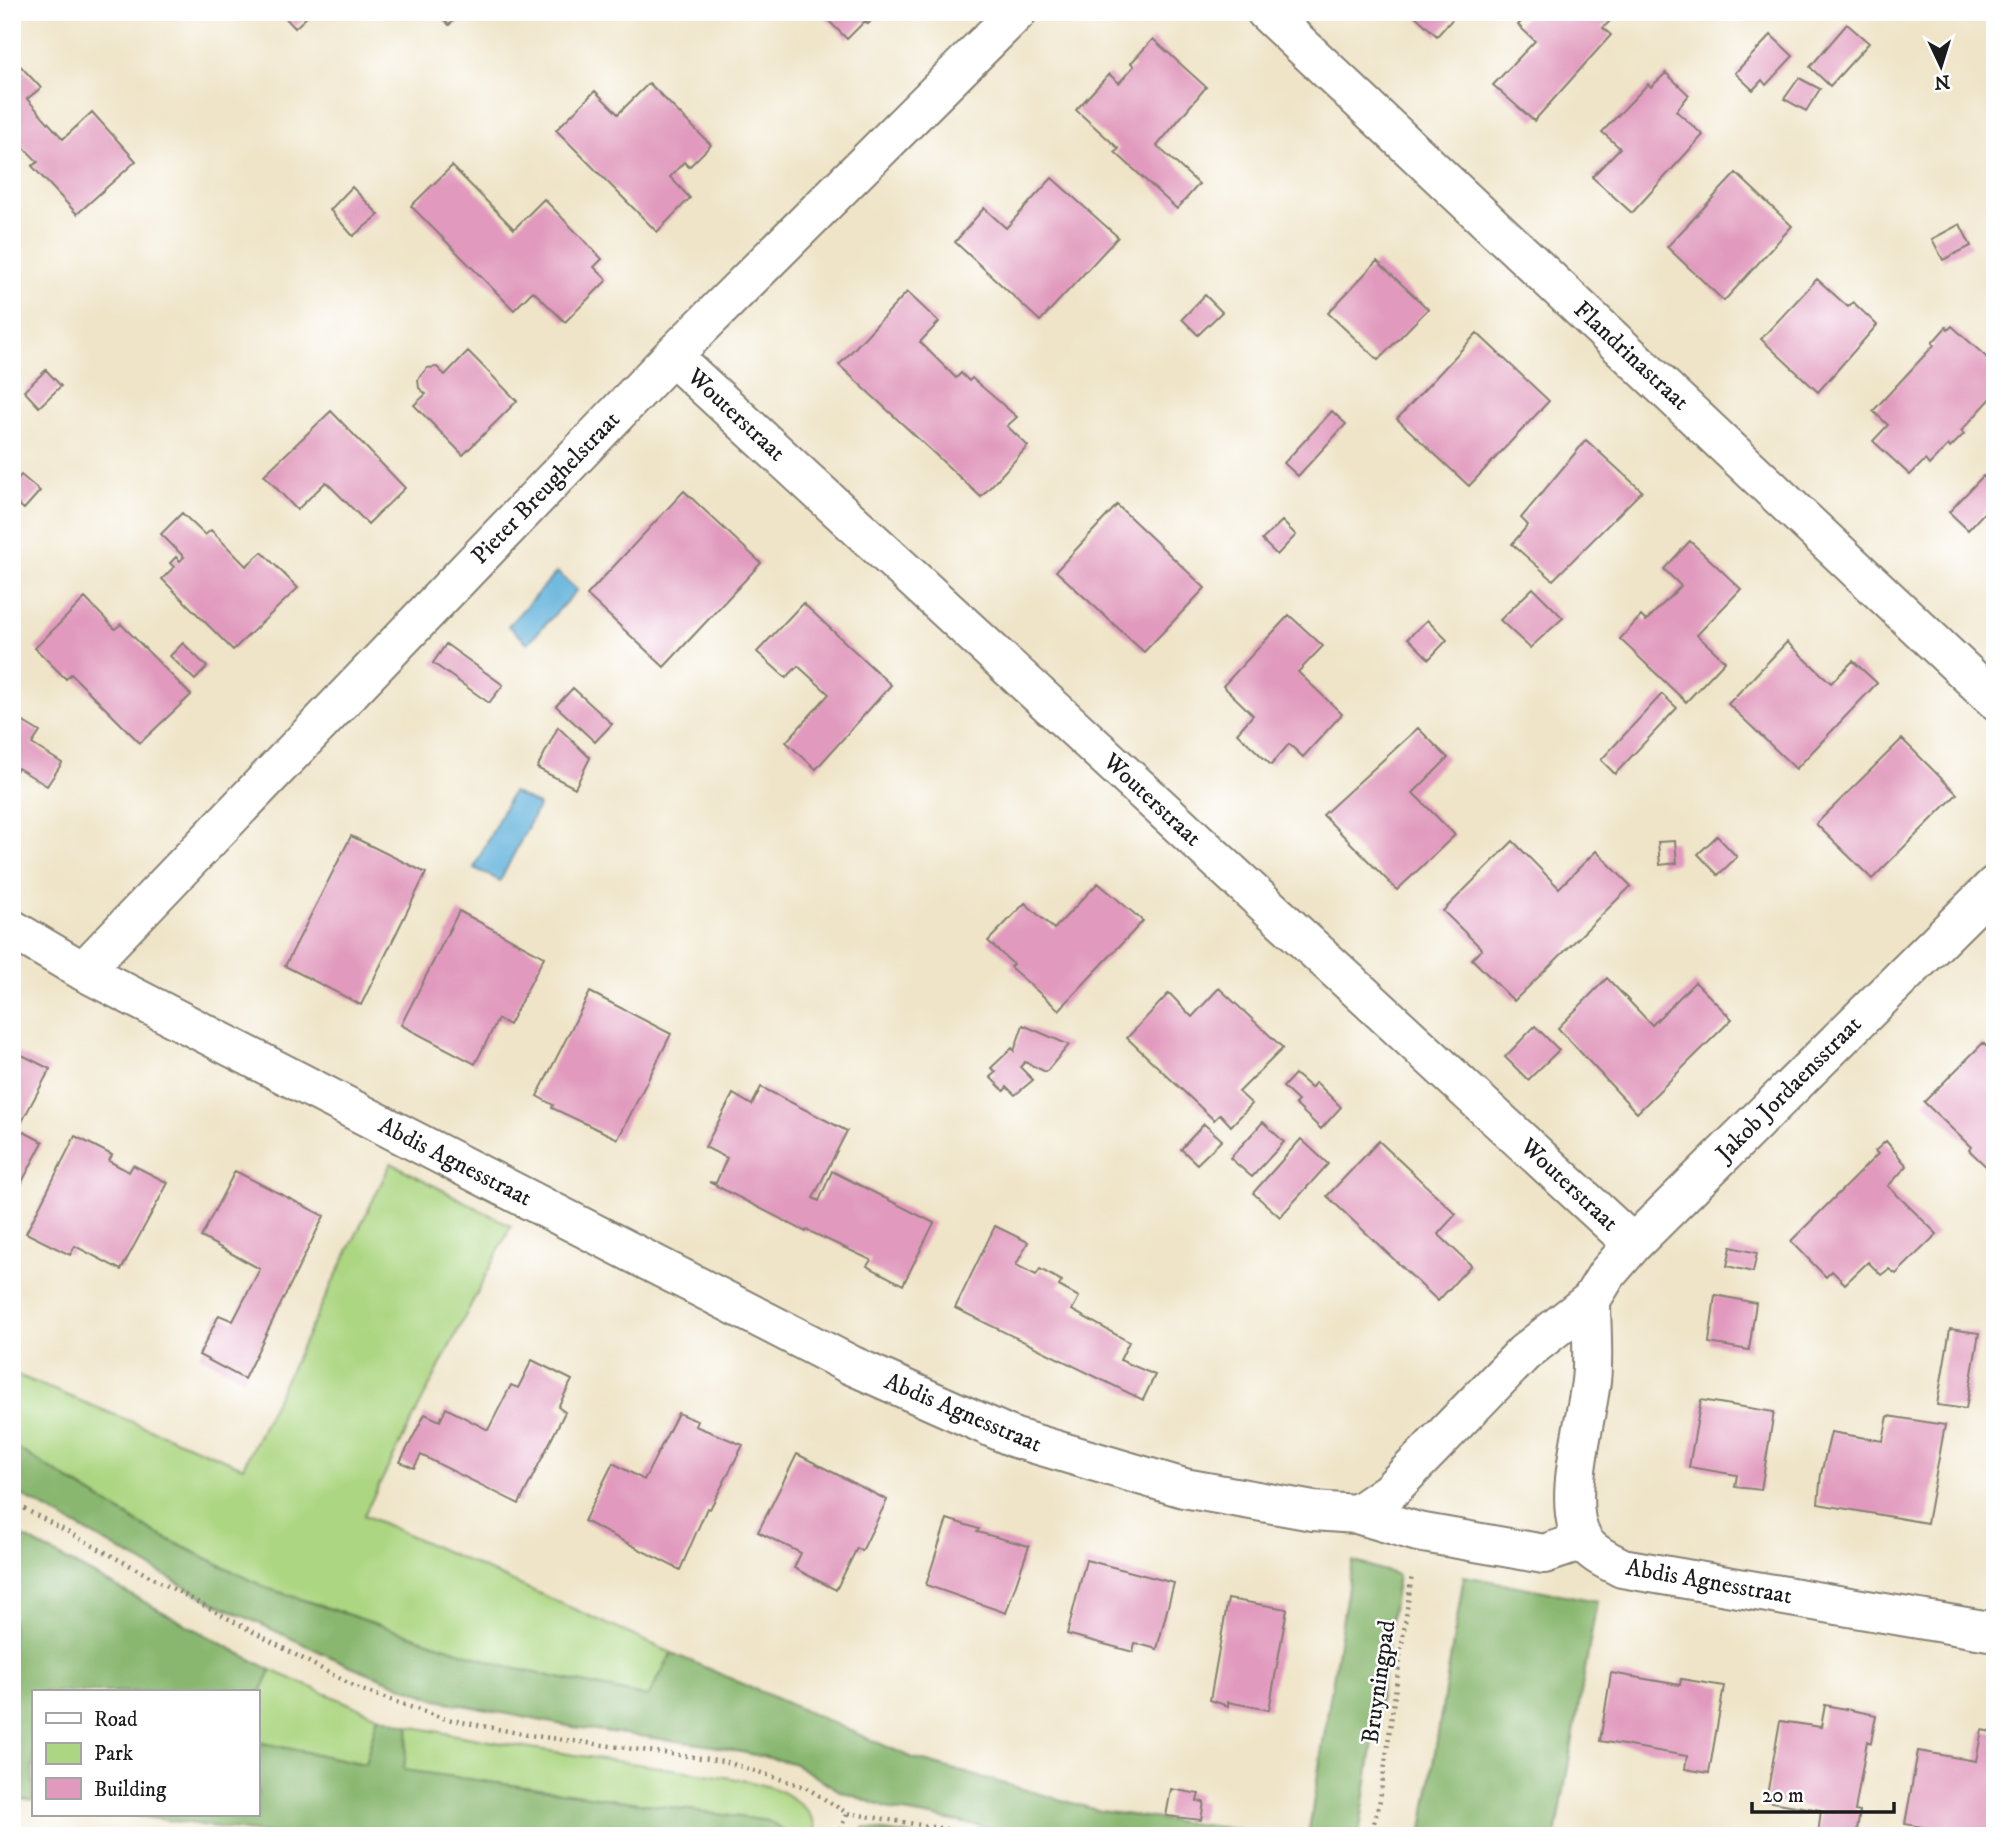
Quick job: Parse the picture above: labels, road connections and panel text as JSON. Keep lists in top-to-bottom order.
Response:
{
  "streets": {
    "street": [
      "Flandrinastraat",
      "Wouterstraat",
      "Pieter Breughelstraat",
      "Jakob Jordaensstraat",
      "Abdis Agnesstraat"
    ],
    "path": ["Bruyningpad"]
  },
  "crossings": [
    ["Wouterstraat", "Pieter Breughelstraat"],
    ["Wouterstraat", "Jakob Jordaensstraat"],
    ["Pieter Breughelstraat", "Abdis Agnesstraat"],
    ["Jakob Jordaensstraat", "Abdis Agnesstraat"],
    ["Abdis Agnesstraat", "Bruyningpad"]
  ],
  "legend": ["Road", "Park", "Building"],
  "scale_bar": "20 m",
  "north": "bottom"
}
